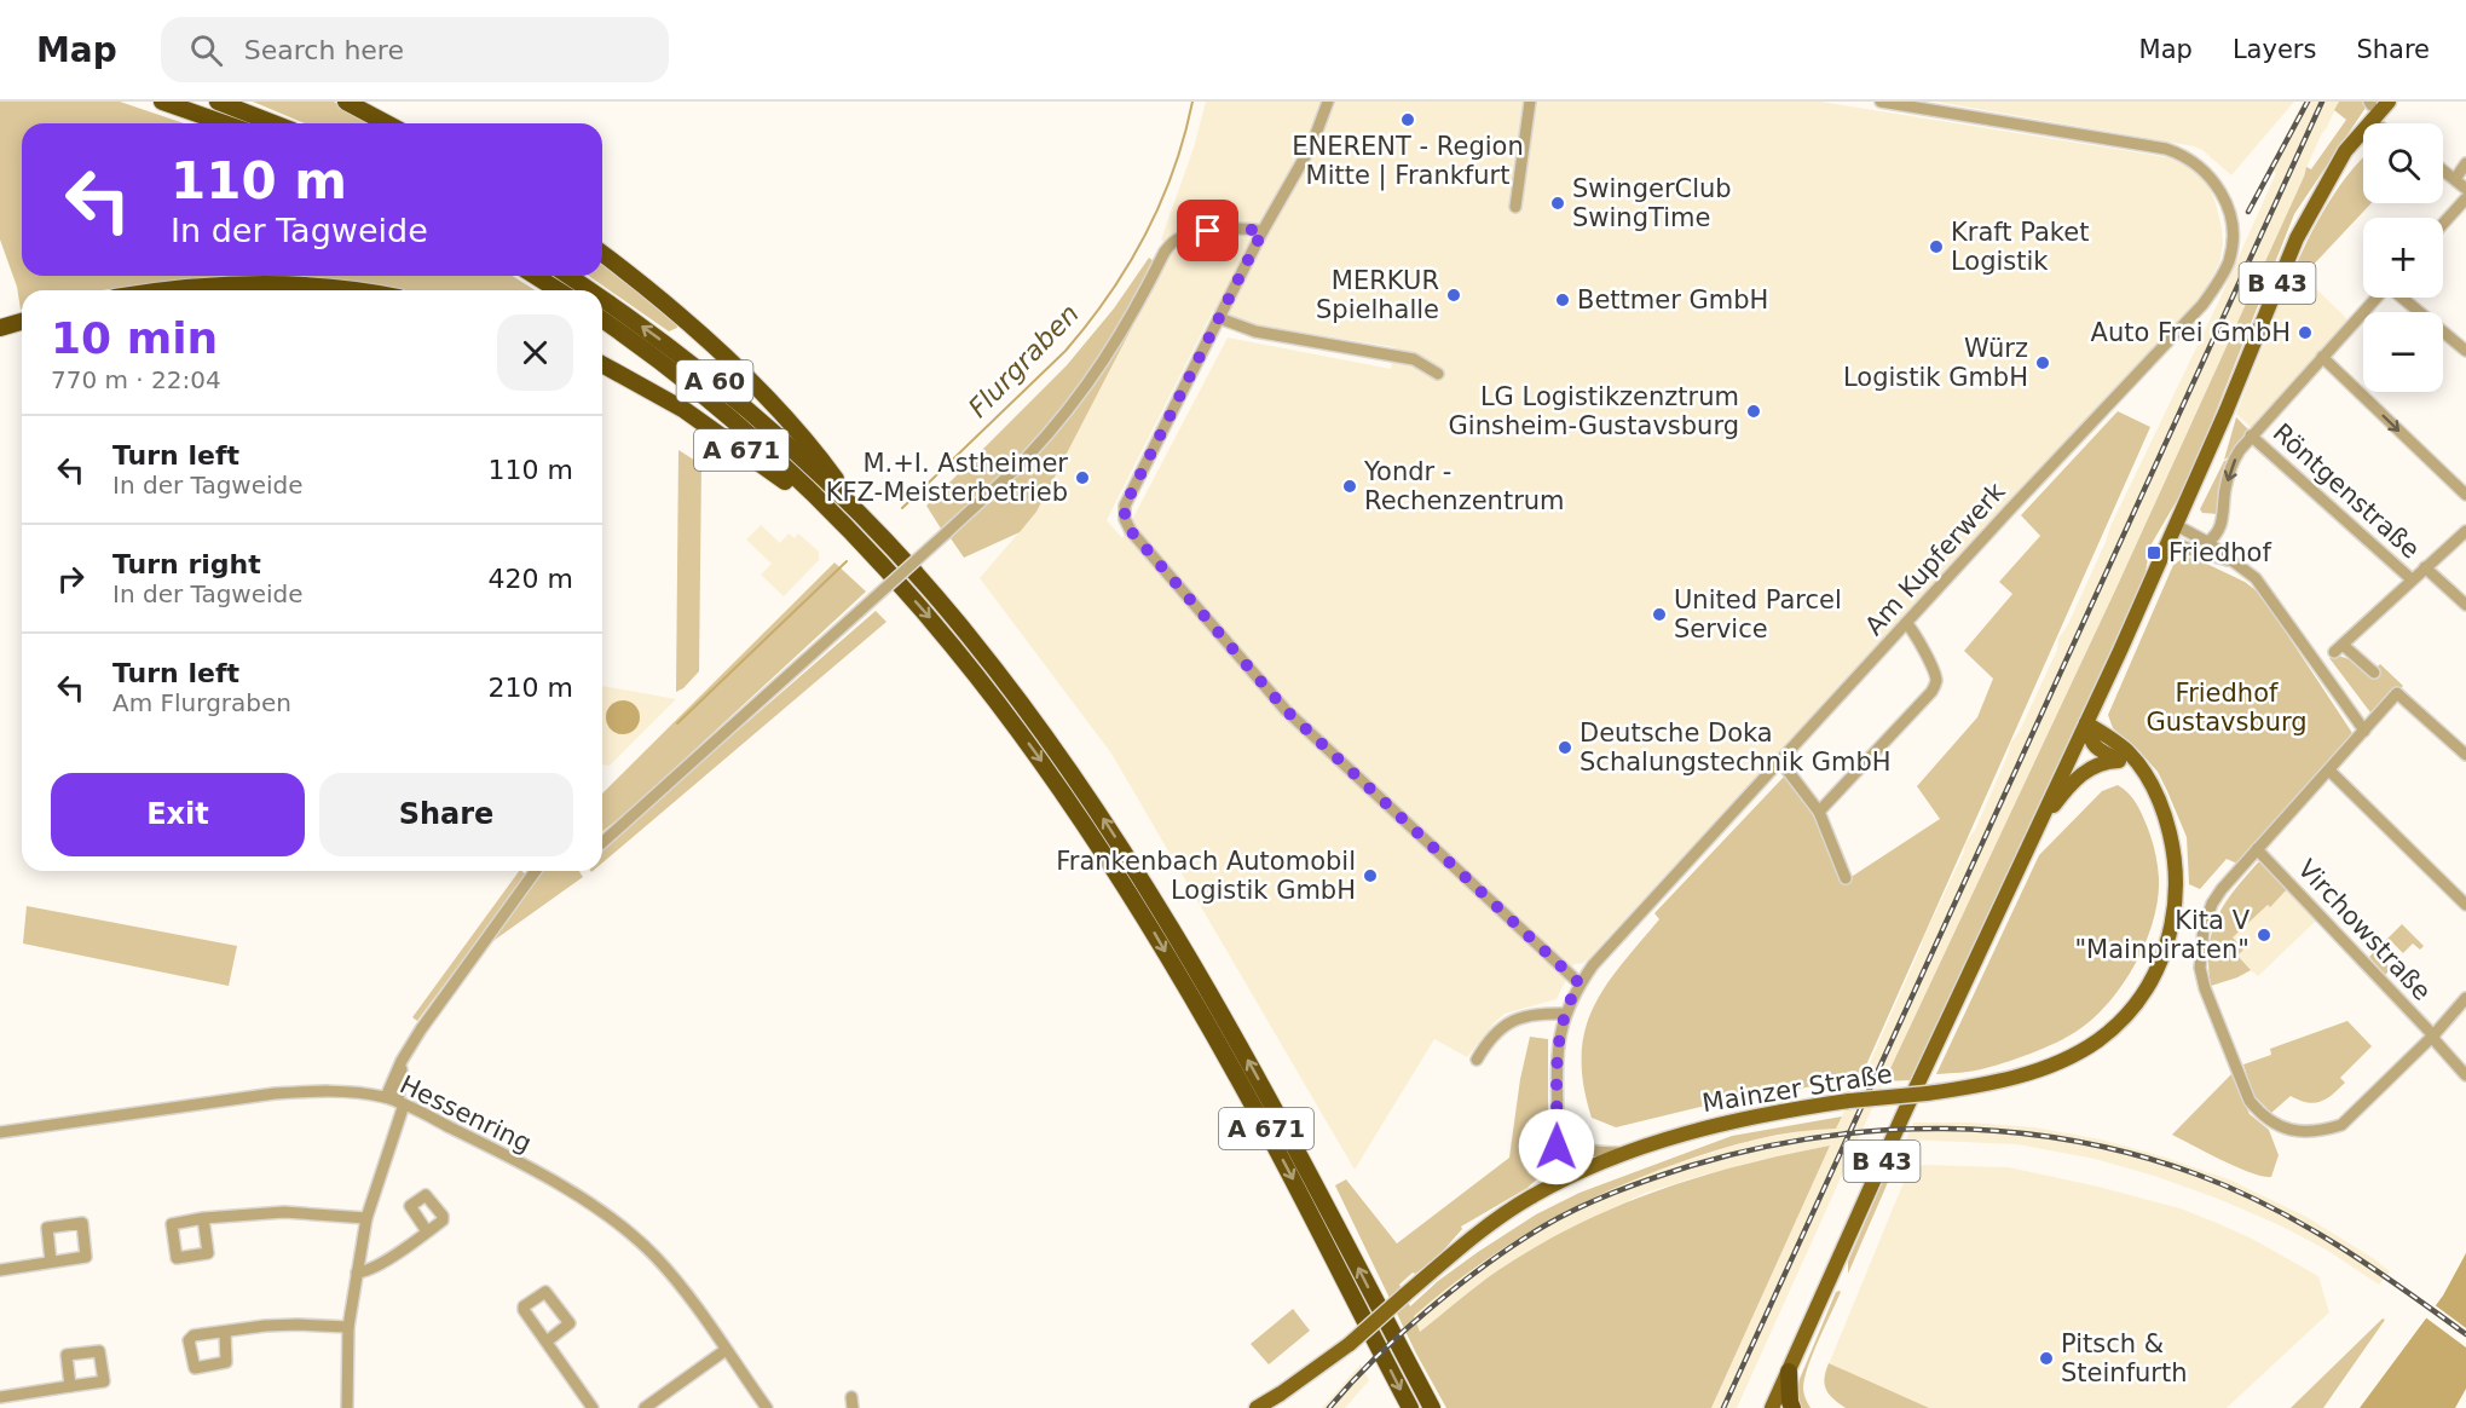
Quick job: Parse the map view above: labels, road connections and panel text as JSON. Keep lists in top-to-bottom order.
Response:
{
  "streets": {
    "highway": ["A 60", "A 671"],
    "main road": ["B 43", "Mainzer Straße"],
    "street": [
      "Röntgenstraße",
      "Am Kupferwerk",
      "Virchowstraße",
      "Hessenring"
    ]
  },
  "crossings": [
    ["A 60", "A 671"],
    ["Am Kupferwerk", "Mainzer Straße"]
  ],
  "water": ["Flurgraben"],
  "parks": ["Friedhof Gustavsburg"],
  "places": {
    "other": [
      "ENERENT - Region Mitte | Frankfurt",
      "SwingerClub SwingTime",
      "Kraft Paket Logistik",
      "MERKUR Spielhalle",
      "Bettmer GmbH",
      "Auto Frei GmbH",
      "Würz Logistik GmbH",
      "LG Logistikzenztrum Ginsheim-Gustavsburg",
      "M.+I. Astheimer KFZ-Meisterbetrieb",
      "Yondr - Rechenzentrum",
      "United Parcel Service",
      "Deutsche Doka Schalungstechnik GmbH",
      "Frankenbach Automobil Logistik GmbH",
      "Kita V \"Mainpiraten\"",
      "Pitsch & Steinfurth"
    ],
    "transit": ["Friedhof"]
  },
  "page": {
    "header": "Map",
    "search": "Search here",
    "nav": ["Map", "Layers", "Share"],
    "map_buttons": ["+", "−"],
    "turn": ["110 m", "In der Tagweide"],
    "heading": ["10 min", "770 m · 22:04"],
    "list": [
      {
        "name": "Turn left",
        "note": "In der Tagweide",
        "value": "110 m"
      },
      {
        "name": "Turn right",
        "note": "In der Tagweide",
        "value": "420 m"
      },
      {
        "name": "Turn left",
        "note": "Am Flurgraben",
        "value": "210 m"
      }
    ],
    "buttons": ["Exit", "Share"]
  }
}
